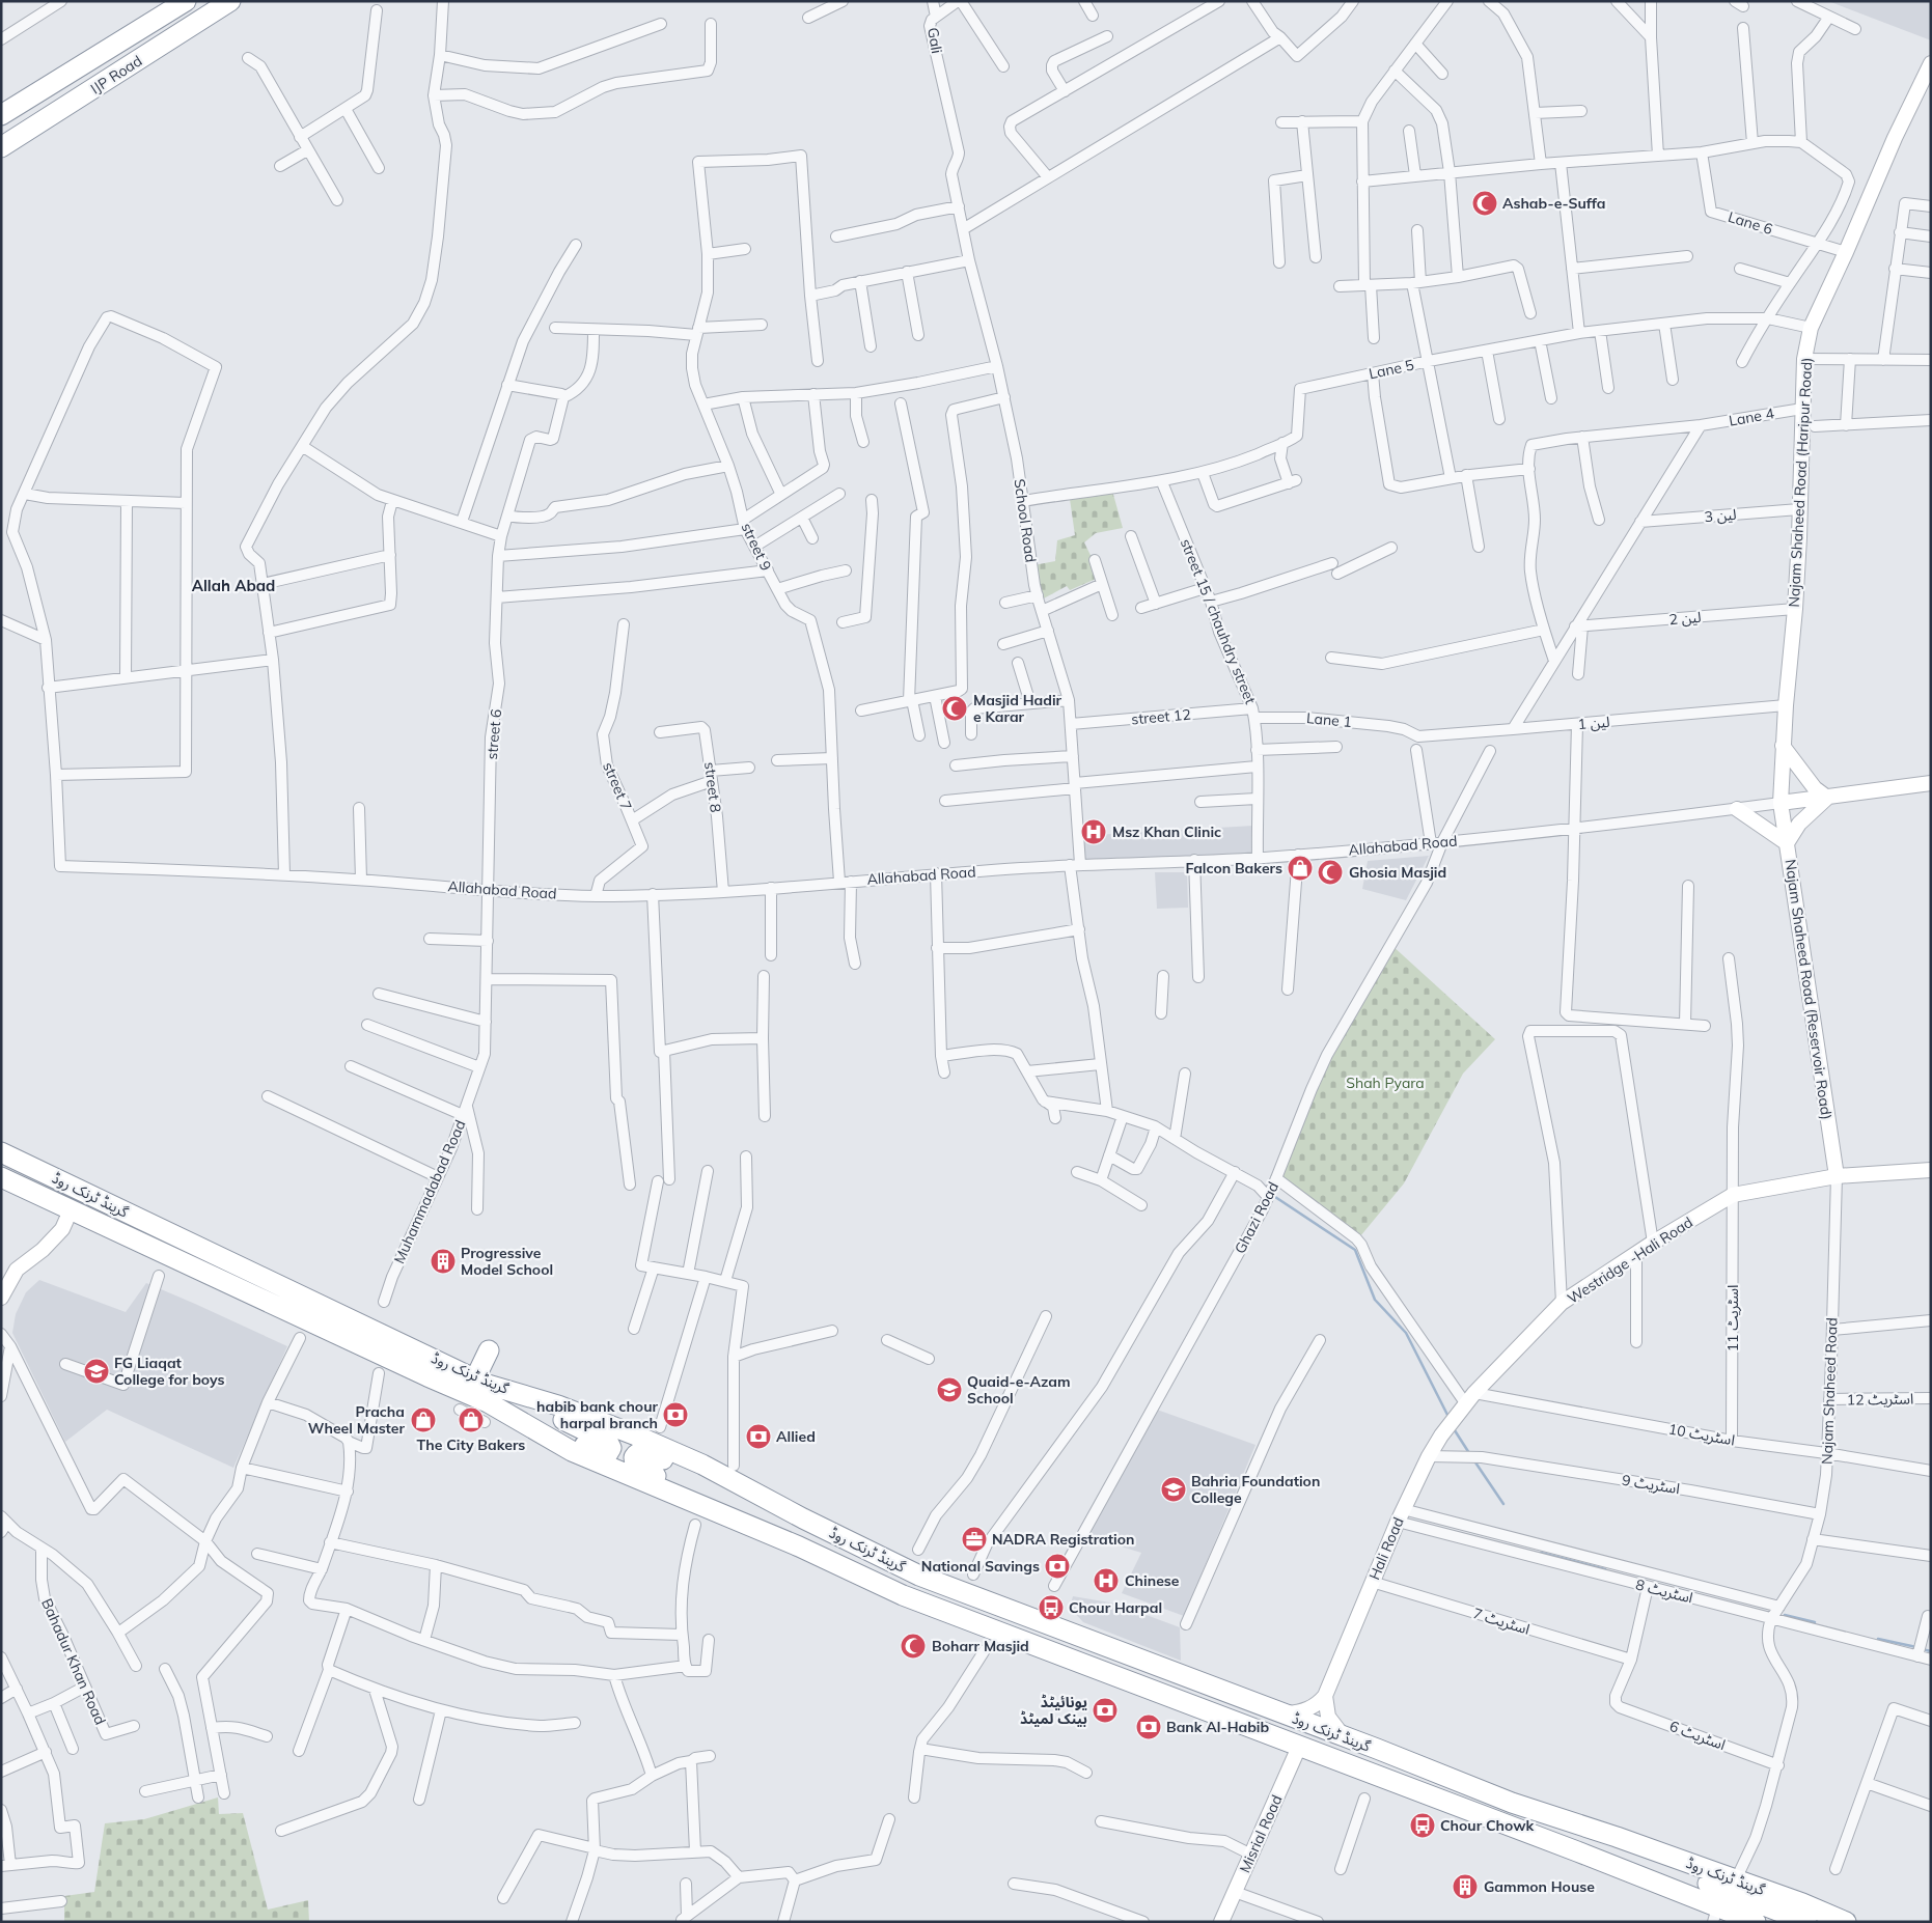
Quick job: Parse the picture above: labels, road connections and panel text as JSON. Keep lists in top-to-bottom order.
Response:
{
  "streets": {
    "highway": ["IJP Road", "گرینڈ ٹرنک روڈ"],
    "main road": [
      "Najam Shaheed Road (Haripur Road)",
      "Najam Shaheed Road (Reservoir Road)",
      "Westridge -Hali Road",
      "Hali Road",
      "Misrial Road"
    ],
    "street": [
      "Gali",
      "Lane 6",
      "Lane 5",
      "Lane 4",
      "لین 3",
      "School Road",
      "street 9",
      "لین 2",
      "street 15 / chauhdry street",
      "street 12",
      "Lane 1",
      "لین 1",
      "street 6",
      "street 7",
      "street 8",
      "Allahabad Road",
      "Muhammadabad Road",
      "Ghazi Road",
      "اسٹریٹ 11",
      "Najam Shaheed Road",
      "اسٹریٹ 12",
      "اسٹریٹ 10",
      "اسٹریٹ 9",
      "اسٹریٹ 8",
      "اسٹریٹ 7",
      "Bahadur Khan Road",
      "اسٹریٹ 6"
    ]
  },
  "crossings": [
    ["Gali", "School Road"],
    ["Lane 6", "Najam Shaheed Road (Haripur Road)"],
    ["Lane 5", "Najam Shaheed Road (Haripur Road)"],
    ["Lane 5", "School Road"],
    ["Lane 5", "street 15 / chauhdry street"],
    ["Lane 4", "Najam Shaheed Road (Haripur Road)"],
    ["Najam Shaheed Road (Haripur Road)", "لین 3"],
    ["Najam Shaheed Road (Haripur Road)", "لین 2"],
    ["Najam Shaheed Road (Haripur Road)", "لین 1"],
    ["Najam Shaheed Road (Haripur Road)", "Allahabad Road"],
    ["Najam Shaheed Road (Haripur Road)", "Najam Shaheed Road (Reservoir Road)"],
    ["School Road", "street 12"],
    ["School Road", "Allahabad Road"],
    ["street 9", "Allahabad Road"],
    ["street 15 / chauhdry street", "street 12"],
    ["street 15 / chauhdry street", "Lane 1"],
    ["street 15 / chauhdry street", "Allahabad Road"],
    ["street 12", "Lane 1"],
    ["Lane 1", "لین 1"],
    ["street 6", "Allahabad Road"],
    ["street 6", "Muhammadabad Road"],
    ["street 7", "Allahabad Road"],
    ["street 8", "Allahabad Road"],
    ["Allahabad Road", "Najam Shaheed Road (Reservoir Road)"],
    ["Allahabad Road", "Muhammadabad Road"],
    ["Allahabad Road", "Ghazi Road"],
    ["Najam Shaheed Road (Reservoir Road)", "Westridge -Hali Road"],
    ["Najam Shaheed Road (Reservoir Road)", "Najam Shaheed Road"],
    ["گرینڈ ٹرنک روڈ", "Misrial Road"],
    ["Westridge -Hali Road", "اسٹریٹ 11"],
    ["Westridge -Hali Road", "Najam Shaheed Road"],
    ["Westridge -Hali Road", "اسٹریٹ 10"],
    ["Westridge -Hali Road", "Hali Road"],
    ["اسٹریٹ 11", "اسٹریٹ 10"],
    ["Najam Shaheed Road", "اسٹریٹ 12"],
    ["Najam Shaheed Road", "اسٹریٹ 10"],
    ["Najam Shaheed Road", "اسٹریٹ 9"],
    ["Najam Shaheed Road", "اسٹریٹ 8"],
    ["اسٹریٹ 10", "Hali Road"],
    ["اسٹریٹ 9", "Hali Road"],
    ["Hali Road", "اسٹریٹ 8"],
    ["Hali Road", "اسٹریٹ 7"],
    ["اسٹریٹ 7", "اسٹریٹ 6"]
  ],
  "districts": ["Allah Abad"],
  "parks": ["Shah Pyara"],
  "places": {
    "mosque": [
      "Ashab-e-Suffa",
      "Masjid Hadir e Karar",
      "Ghosia Masjid",
      "Boharr Masjid"
    ],
    "hospital": ["Msz Khan Clinic", "Chinese"],
    "shop": ["Falcon Bakers", "Pracha Wheel Master", "The City Bakers"],
    "building": ["Progressive Model School", "Gammon House"],
    "school or university": ["FG Liaqat College for boys", "Quaid-e-Azam School", "Bahria Foundation College"],
    "bank": [
      "habib bank chour harpal branch",
      "Allied",
      "National Savings",
      "یونائیٹڈ بینک لمیٹڈ",
      "Bank Al-Habib"
    ],
    "office": ["NADRA Registration"],
    "bus stop": ["Chour Harpal", "Chour Chowk"]
  }
}
